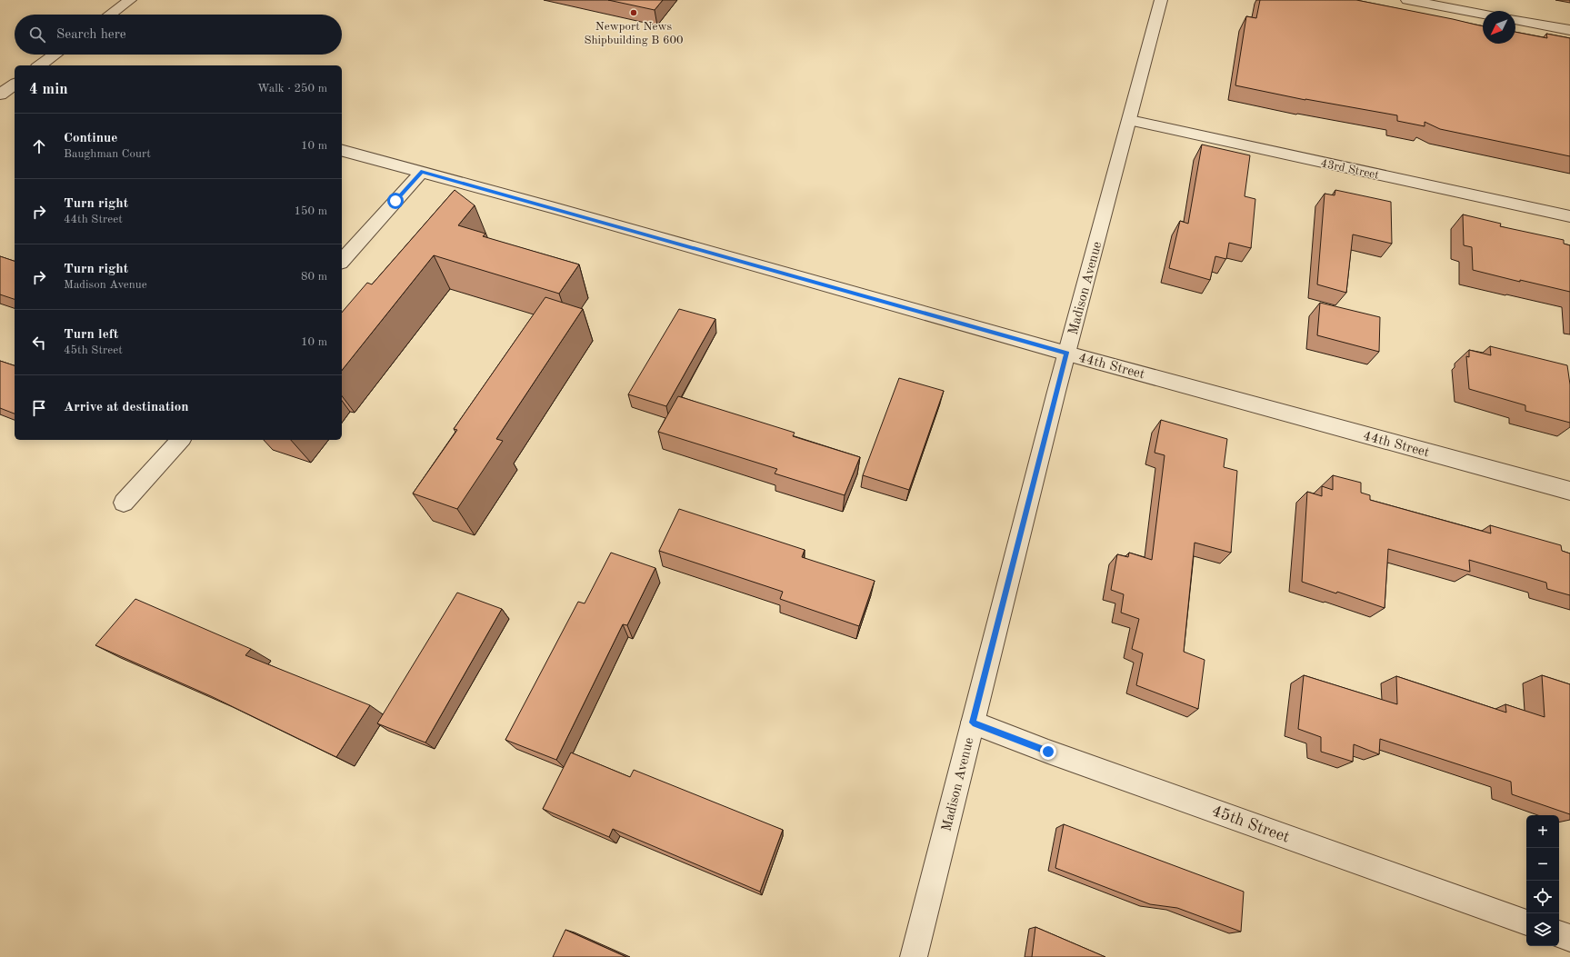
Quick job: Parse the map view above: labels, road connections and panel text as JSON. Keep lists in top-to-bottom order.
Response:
{
  "streets": {
    "street": [
      "43rd Street",
      "Madison Avenue",
      "44th Street",
      "45th Street"
    ]
  },
  "crossings": [
    ["43rd Street", "Madison Avenue"],
    ["Madison Avenue", "44th Street"],
    ["Madison Avenue", "45th Street"]
  ],
  "places": ["Newport News Shipbuilding B 600"],
  "north": "bottom left",
  "page": {
    "search": "Search here",
    "heading": ["4 min", "Walk · 250 m"],
    "list": [
      ["Continue", "Baughman Court", "10 m"],
      ["Turn right", "44th Street", "150 m"],
      ["Turn right", "Madison Avenue", "80 m"],
      ["Turn left", "45th Street", "10 m"],
      "Arrive at destination"
    ],
    "map_buttons": ["+", "−"]
  }
}
